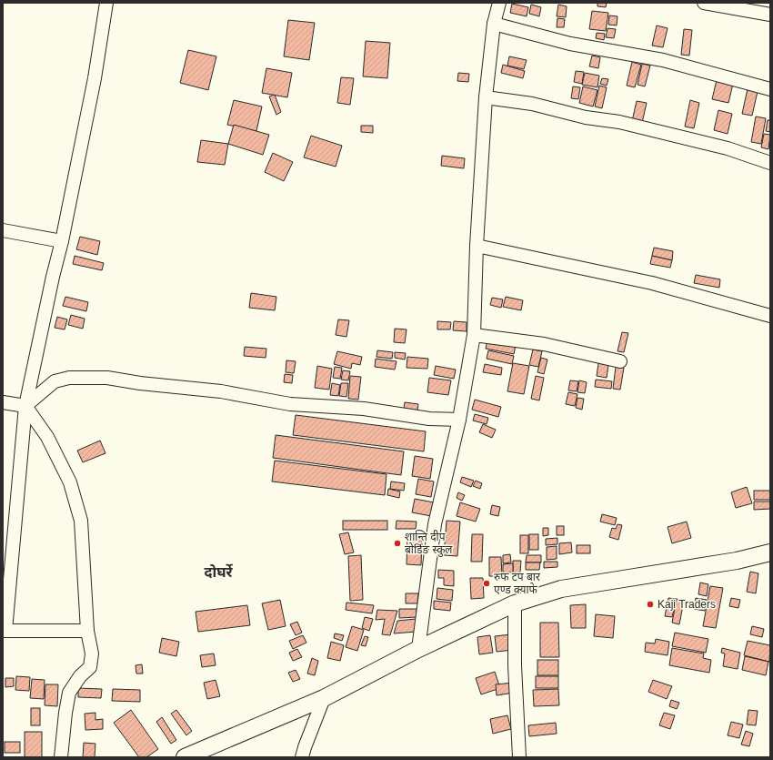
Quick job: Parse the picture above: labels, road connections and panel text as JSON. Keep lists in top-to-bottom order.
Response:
{
  "districts": ["दोघर्रे"],
  "places": ["शान्ति दीप बोर्डिङ स्कुल", "रुफ टप बार एण्ड क्याफे", "Kaji Traders"]
}
